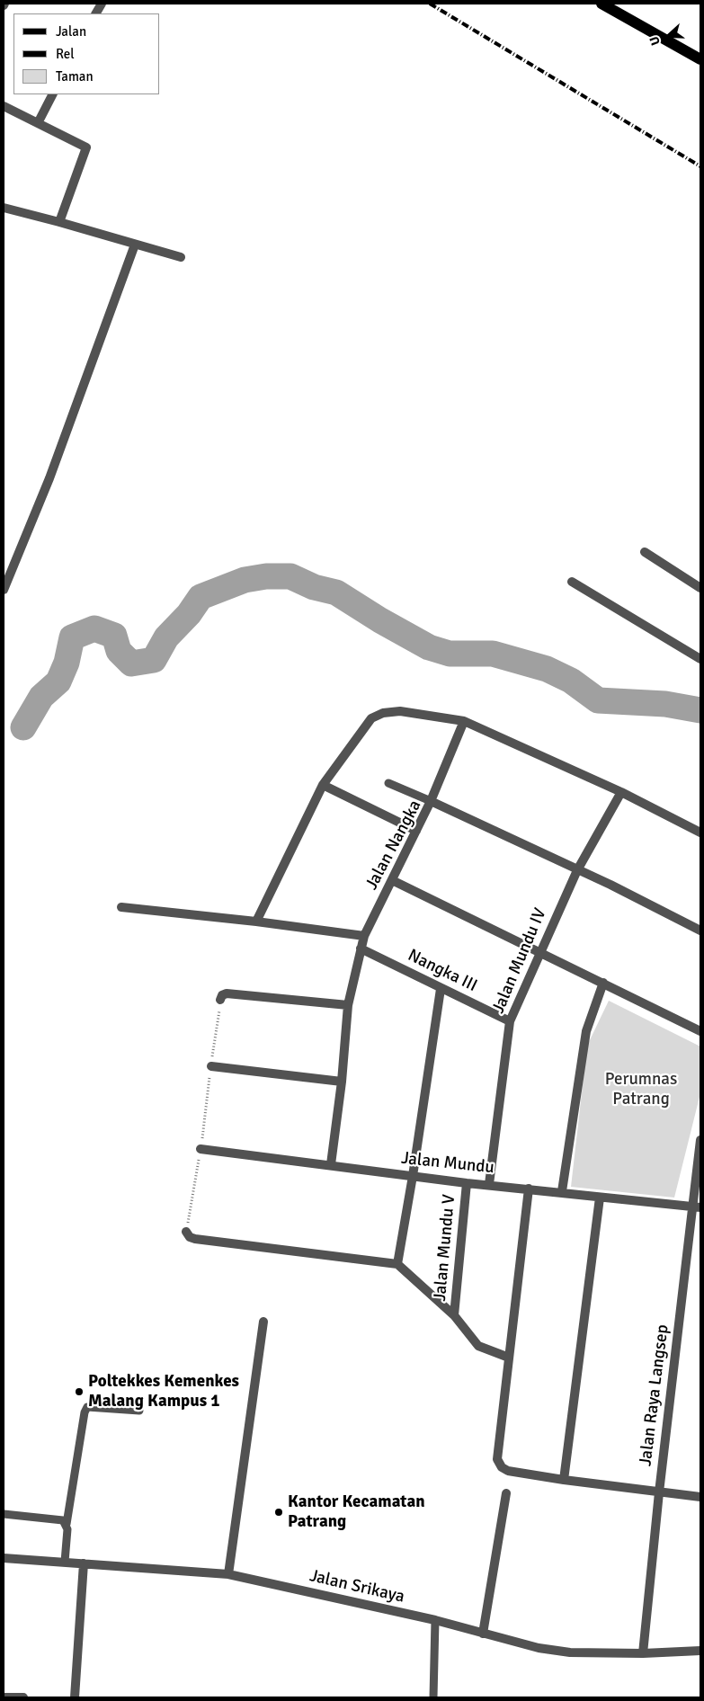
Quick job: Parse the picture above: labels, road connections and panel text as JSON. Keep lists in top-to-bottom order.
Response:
{
  "streets": {
    "street": [
      "Jalan Nangka",
      "Jalan Mundu IV",
      "Nangka III",
      "Jalan Mundu",
      "Jalan Mundu V",
      "Jalan Raya Langsep",
      "Jalan Srikaya"
    ]
  },
  "crossings": [
    ["Jalan Nangka", "Jalan Mundu IV"],
    ["Jalan Nangka", "Nangka III"],
    ["Jalan Nangka", "Jalan Mundu"],
    ["Jalan Mundu IV", "Nangka III"],
    ["Jalan Mundu IV", "Jalan Mundu"],
    ["Jalan Mundu", "Jalan Mundu V"],
    ["Jalan Mundu", "Jalan Raya Langsep"],
    ["Jalan Raya Langsep", "Jalan Srikaya"]
  ],
  "parks": ["Perumnas Patrang"],
  "places": ["Poltekkes Kemenkes Malang Kampus 1", "Kantor Kecamatan Patrang"],
  "legend": ["Jalan", "Rel", "Taman"],
  "north": "left"
}
